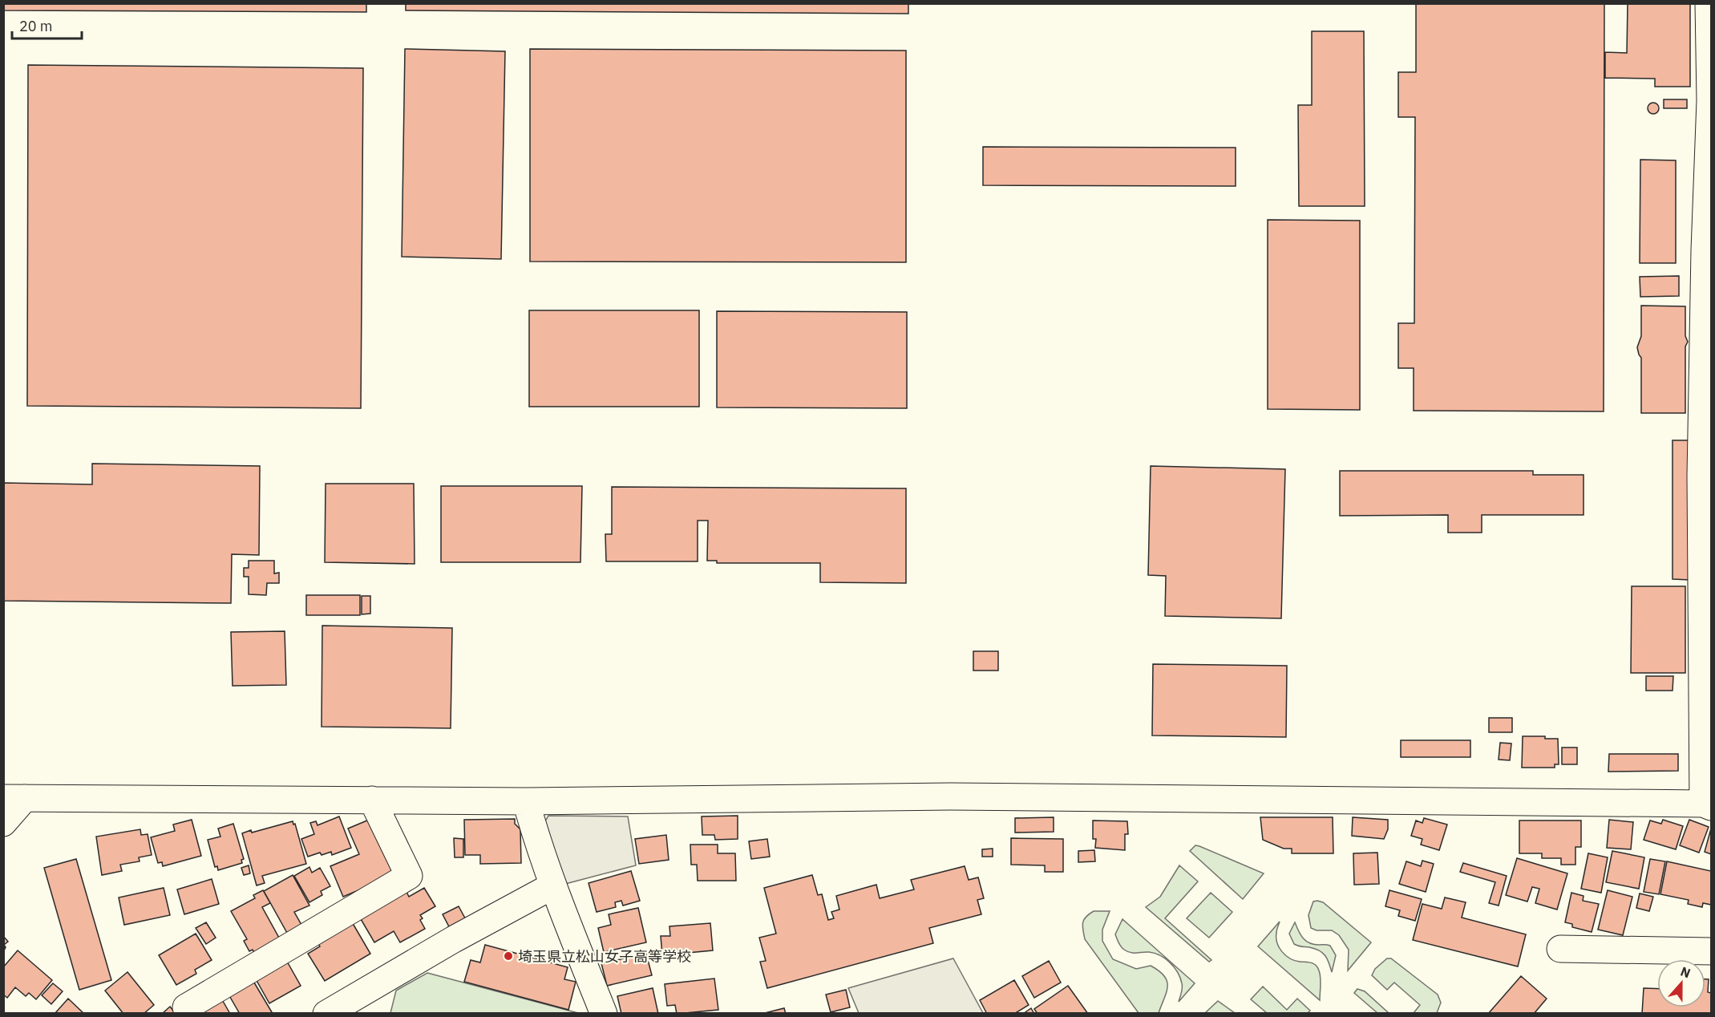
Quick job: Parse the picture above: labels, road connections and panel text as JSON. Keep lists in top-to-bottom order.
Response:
{
  "places": ["埼玉県立松山女子高等学校"],
  "scale_bar": "20 m",
  "north": "top"
}
